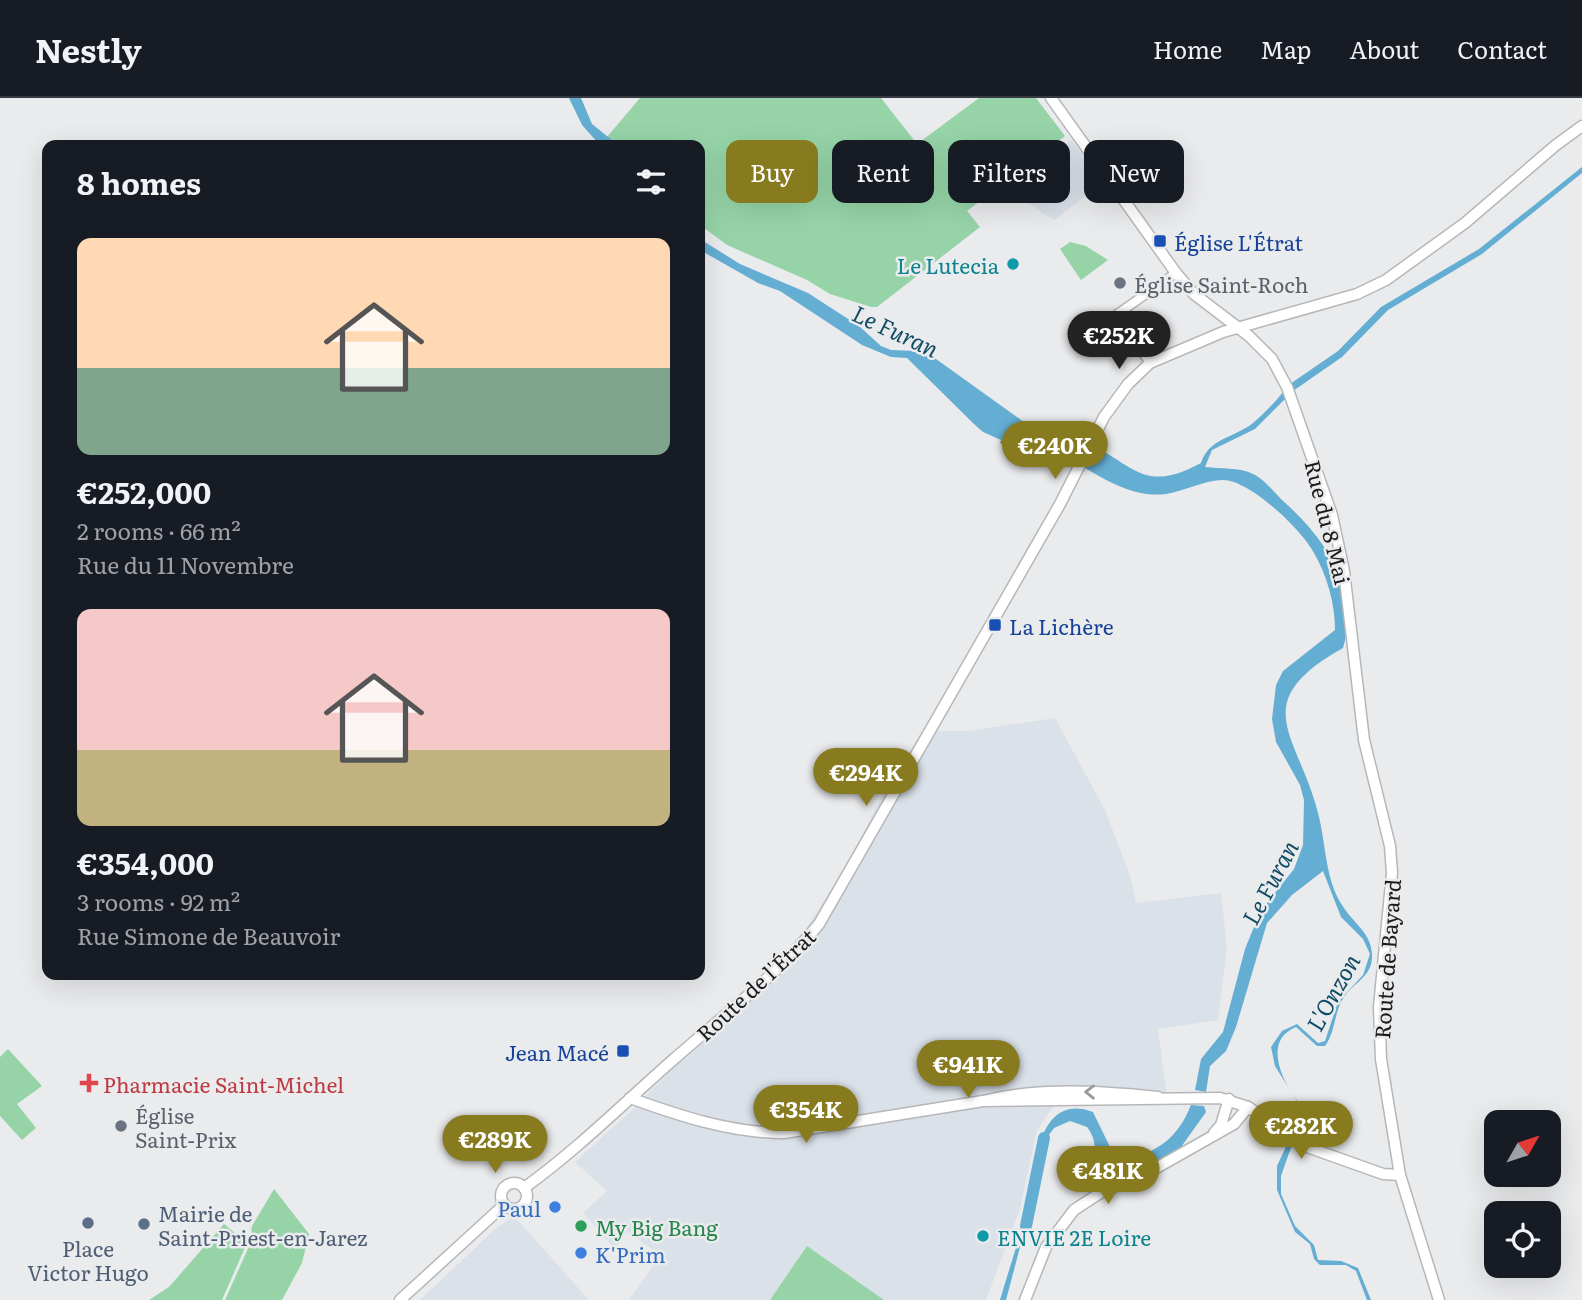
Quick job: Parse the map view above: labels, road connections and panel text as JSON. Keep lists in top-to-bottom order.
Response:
{
  "streets": {
    "main road": ["Rue du 8 Mai", "Route de Bayard", "Route de l'Étrat"]
  },
  "crossings": [
    ["Rue du 8 Mai", "Route de Bayard"]
  ],
  "water": ["Le Furan", "L'Onzon"],
  "places": {
    "transit": ["Église L'Étrat", "La Lichère", "Jean Macé"],
    "other": [
      "Le Lutecia",
      "Église Saint-Roch",
      "Église Saint-Prix",
      "Paul",
      "Place Victor Hugo",
      "Mairie de Saint-Priest-en-Jarez",
      "My Big Bang",
      "ENVIE 2E Loire",
      "K'Prim"
    ],
    "health": ["Pharmacie Saint-Michel"]
  },
  "north": "top right",
  "page": {
    "header": "Nestly",
    "nav": [
      "Home",
      "Map",
      "About",
      "Contact"
    ],
    "chip": [
      "Buy",
      "Rent",
      "Filters",
      "New"
    ],
    "heading": "8 homes",
    "list": [
      {
        "name": "€252,000",
        "note": "2 rooms · 66 m² · Rue du 11 Novembre"
      },
      {
        "name": "€354,000",
        "note": "3 rooms · 92 m² · Rue Simone de Beauvoir"
      }
    ],
    "price": [
      "€252K",
      "€240K",
      "€294K",
      "€941K",
      "€354K",
      "€282K",
      "€289K",
      "€481K"
    ]
  }
}
